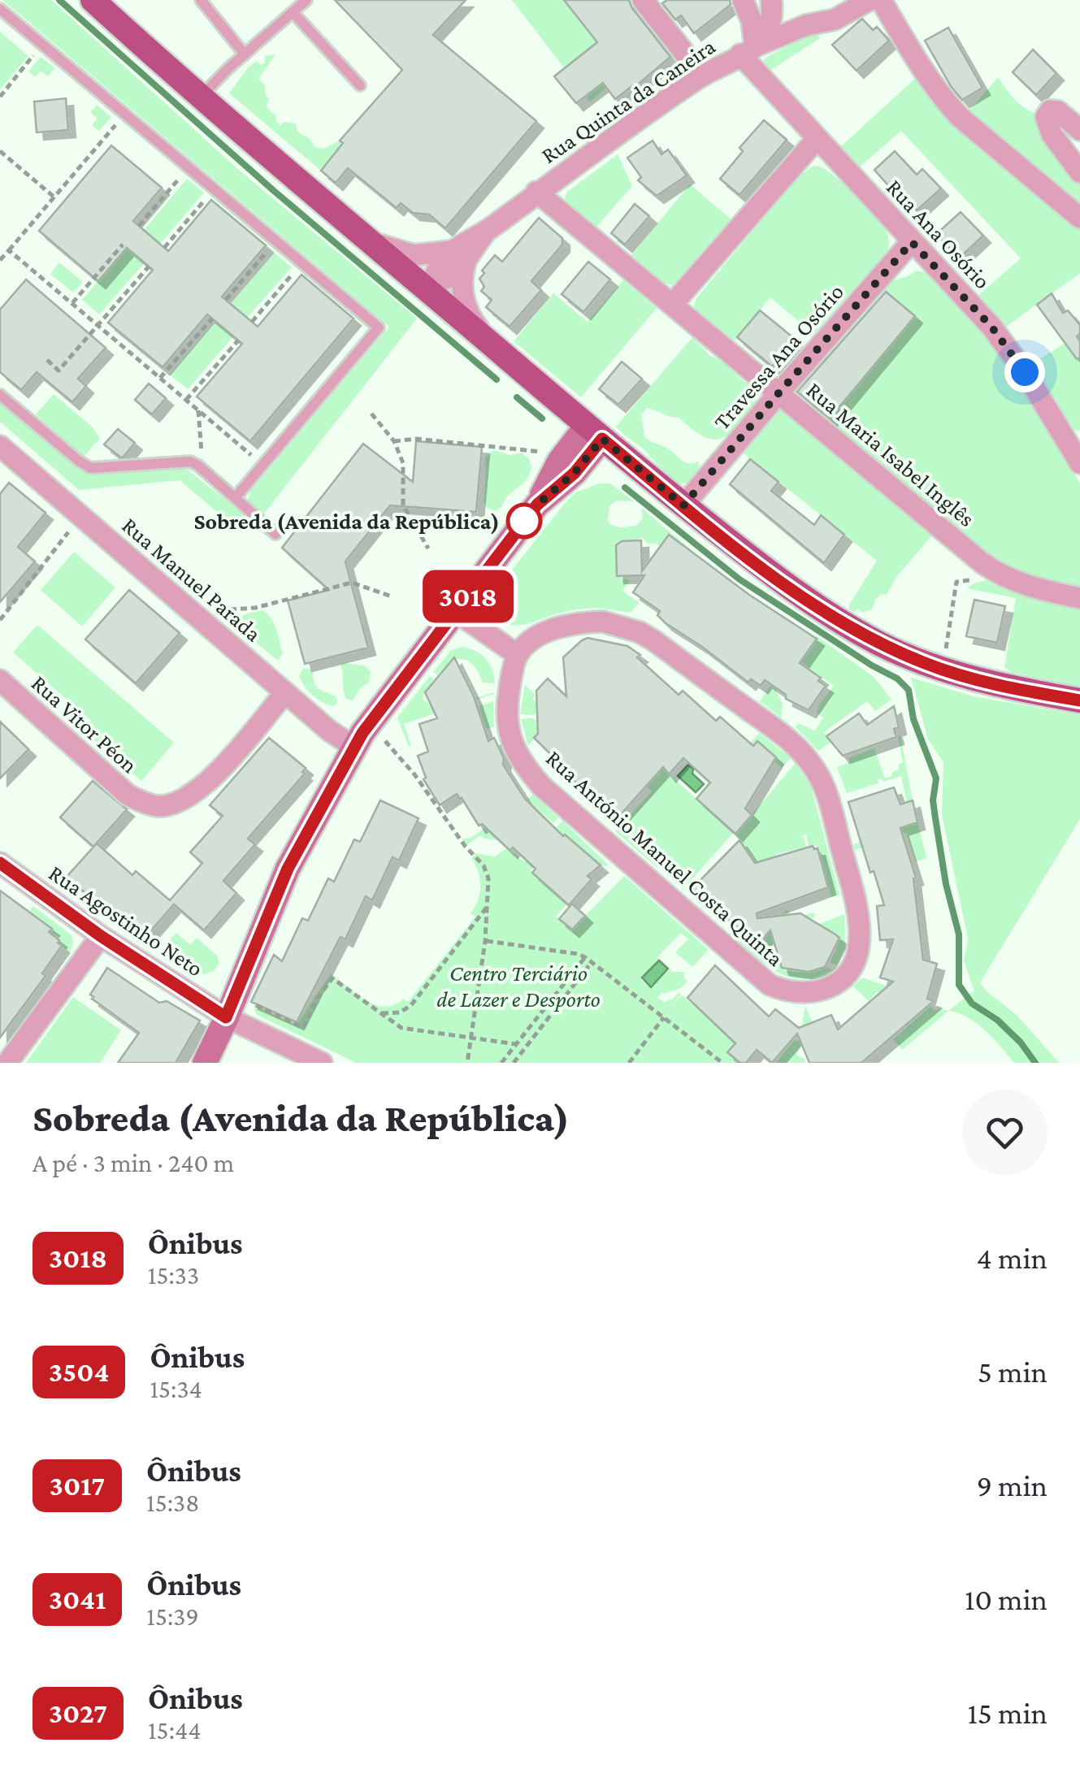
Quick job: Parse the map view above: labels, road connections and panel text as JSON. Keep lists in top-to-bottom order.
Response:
{
  "streets": {
    "street": [
      "Rua Quinta da Caneira",
      "Rua Ana Osório",
      "Travessa Ana Osório",
      "Rua Maria Isabel Inglês",
      "Rua Manuel Parada",
      "Rua Vitor Péon",
      "Rua António Manuel Costa Quinta",
      "Rua Agostinho Neto"
    ]
  },
  "crossings": [
    ["Rua Quinta da Caneira", "Rua Ana Osório"],
    ["Rua Quinta da Caneira", "Rua Maria Isabel Inglês"],
    ["Rua Ana Osório", "Travessa Ana Osório"],
    ["Travessa Ana Osório", "Rua Maria Isabel Inglês"],
    ["Rua Manuel Parada", "Rua Vitor Péon"]
  ],
  "parks": ["Centro Terciário de Lazer e Desporto"],
  "places": ["Sobreda (Avenida da República)"],
  "lines": ["bus line 3018"],
  "page": {
    "on_map": "3018",
    "heading": ["Sobreda (Avenida da República)", "A pé · 3 min · 240 m"],
    "list": [
      {
        "mark": "3018",
        "name": "Ônibus",
        "note": "15:33",
        "value": "4 min"
      },
      {
        "mark": "3504",
        "name": "Ônibus",
        "note": "15:34",
        "value": "5 min"
      },
      {
        "mark": "3017",
        "name": "Ônibus",
        "note": "15:38",
        "value": "9 min"
      },
      {
        "mark": "3041",
        "name": "Ônibus",
        "note": "15:39",
        "value": "10 min"
      },
      {
        "mark": "3027",
        "name": "Ônibus",
        "note": "15:44",
        "value": "15 min"
      }
    ]
  }
}
